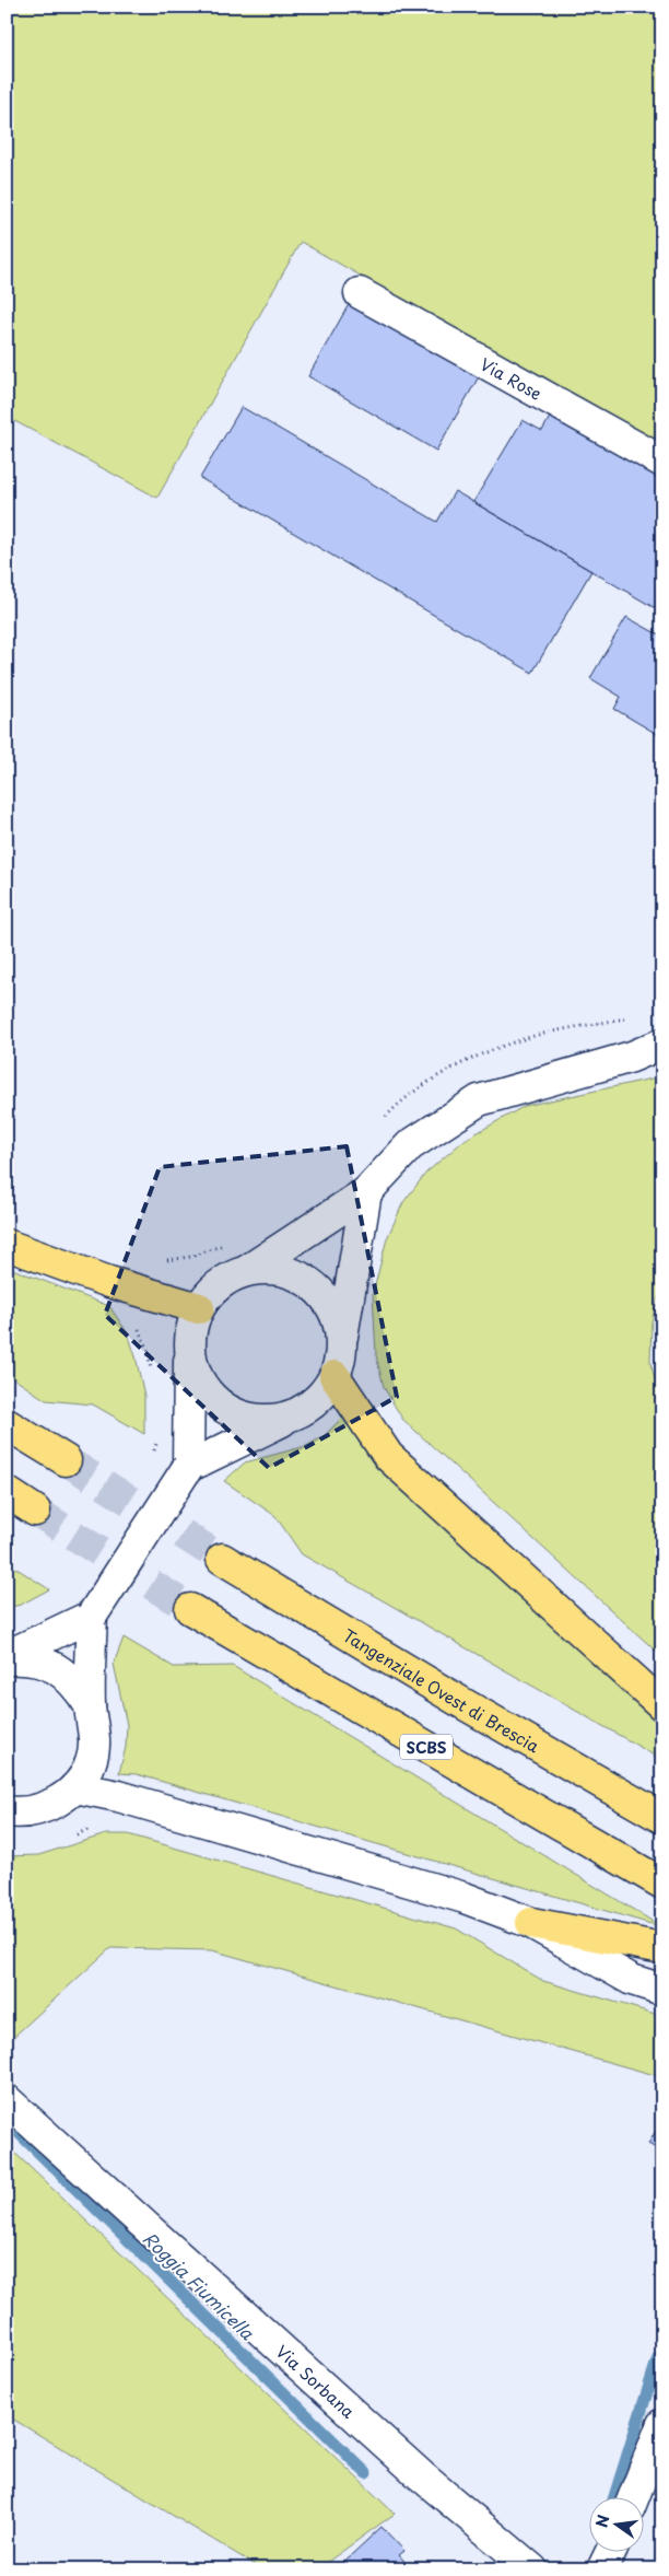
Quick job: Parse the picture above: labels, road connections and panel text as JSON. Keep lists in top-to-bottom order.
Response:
{
  "streets": {
    "highway": ["Tangenziale Ovest di Brescia", "SCBS"],
    "street": ["Via Rose", "Via Sorbana"]
  },
  "water": ["Roggia Fiumicella"],
  "north": "left"
}
